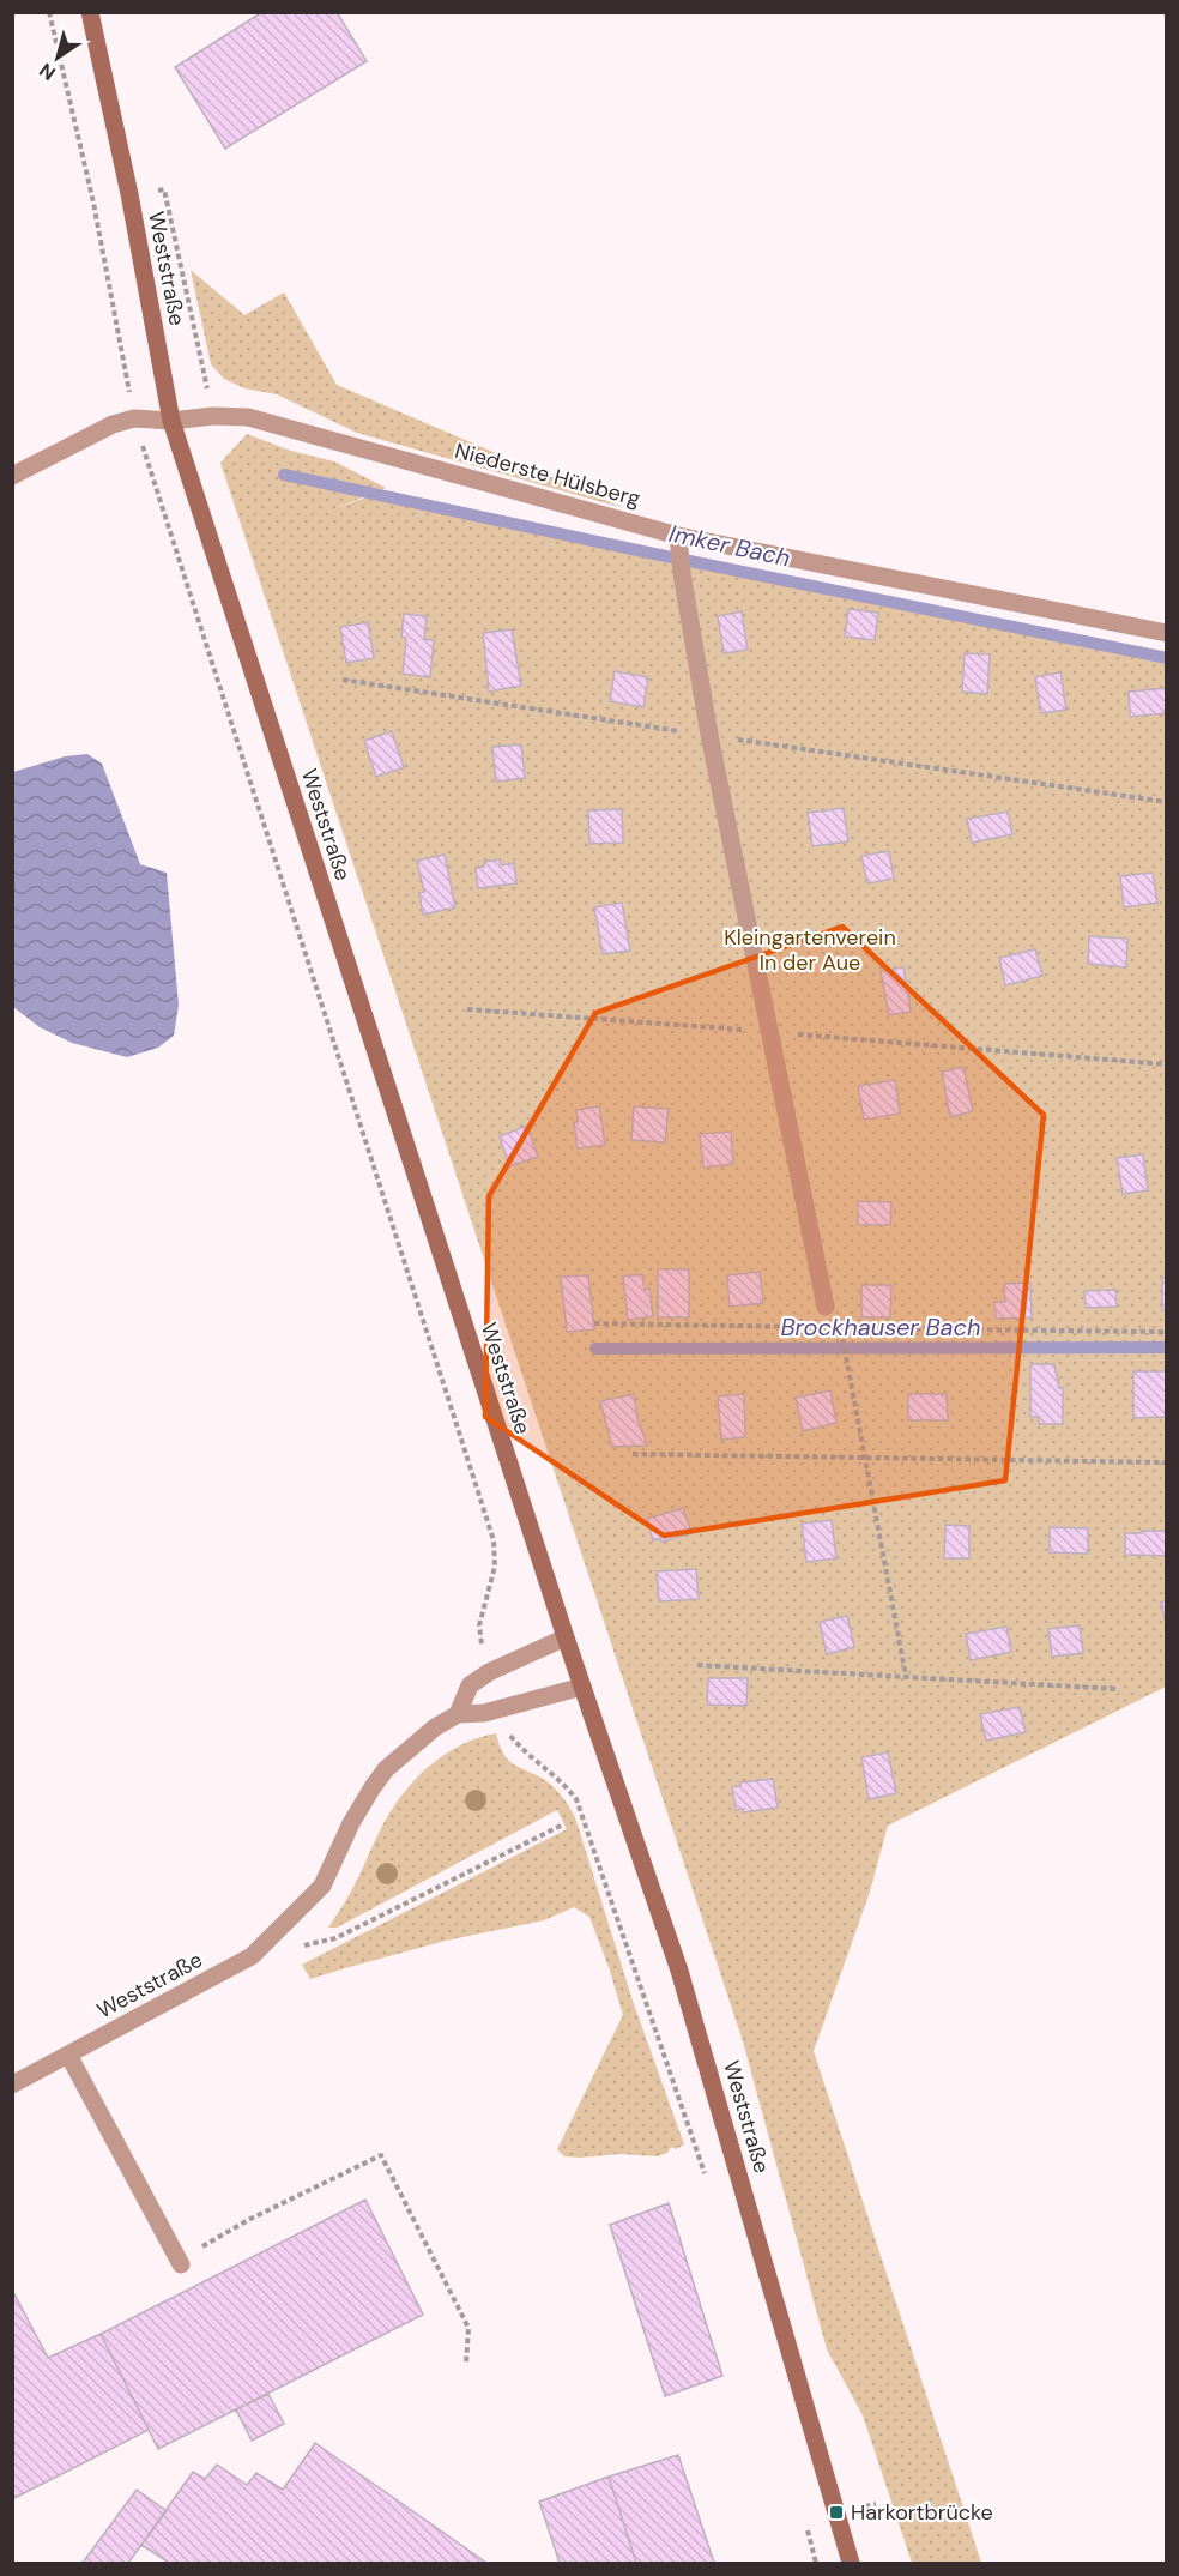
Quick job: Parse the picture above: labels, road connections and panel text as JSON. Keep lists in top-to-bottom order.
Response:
{
  "streets": {
    "street": ["Weststraße", "Niederste Hülsberg"]
  },
  "crossings": [
    ["Weststraße", "Niederste Hülsberg"]
  ],
  "water": ["Imker Bach", "Brockhauser Bach"],
  "parks": ["Kleingartenverein In der Aue"],
  "places": {
    "transit": ["Harkortbrücke"]
  },
  "north": "bottom left"
}
